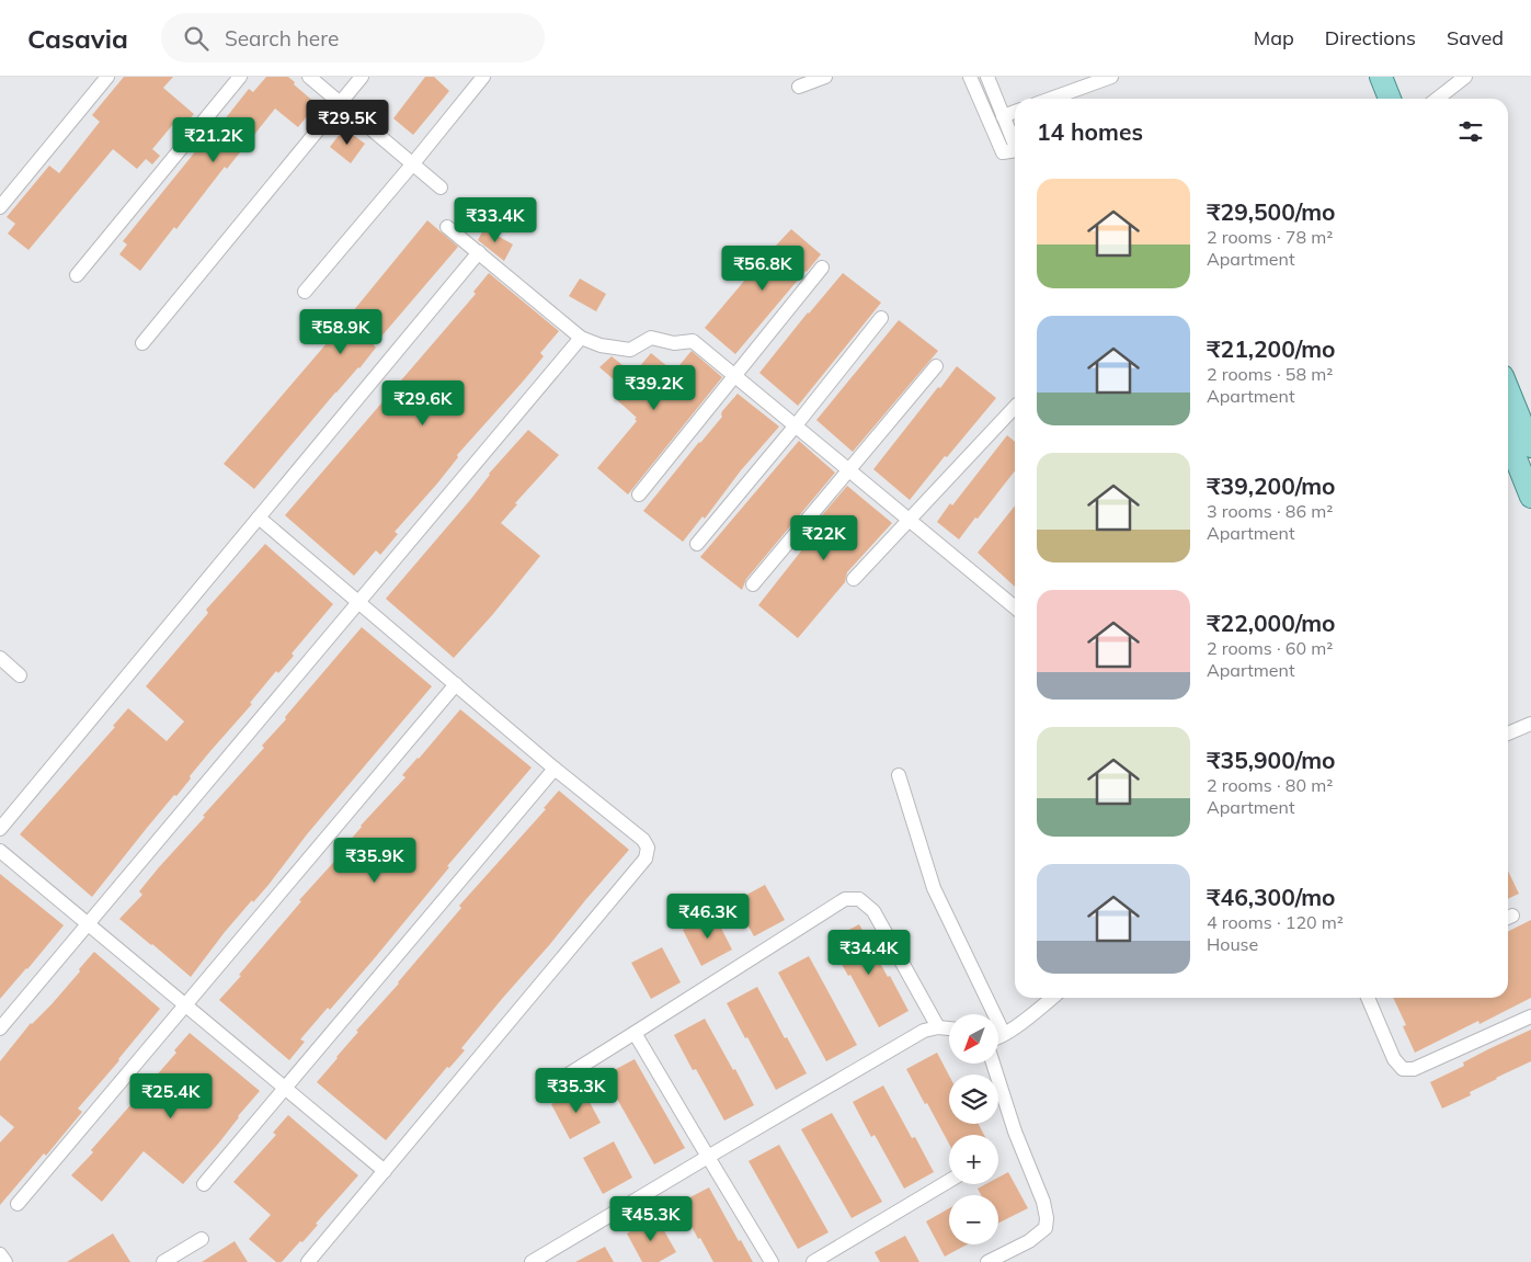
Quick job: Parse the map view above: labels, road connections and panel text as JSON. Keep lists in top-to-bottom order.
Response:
{
  "north": "bottom left",
  "page": {
    "header": "Casavia",
    "search": "Search here",
    "nav": ["Map", "Directions", "Saved"],
    "heading": "14 homes",
    "price": [
      "₹29.5K",
      "₹21.2K",
      "₹33.4K",
      "₹56.8K",
      "₹58.9K",
      "₹39.2K",
      "₹29.6K",
      "₹22K",
      "₹35.9K",
      "₹46.3K",
      "₹34.4K",
      "₹35.3K",
      "₹25.4K",
      "₹45.3K"
    ],
    "list": [
      {
        "name": "₹29,500/mo",
        "note": "2 rooms · 78 m² · Apartment"
      },
      {
        "name": "₹21,200/mo",
        "note": "2 rooms · 58 m² · Apartment"
      },
      {
        "name": "₹39,200/mo",
        "note": "3 rooms · 86 m² · Apartment"
      },
      {
        "name": "₹22,000/mo",
        "note": "2 rooms · 60 m² · Apartment"
      },
      {
        "name": "₹35,900/mo",
        "note": "2 rooms · 80 m² · Apartment"
      },
      {
        "name": "₹46,300/mo",
        "note": "4 rooms · 120 m² · House"
      }
    ],
    "map_buttons": ["+", "−"]
  }
}
